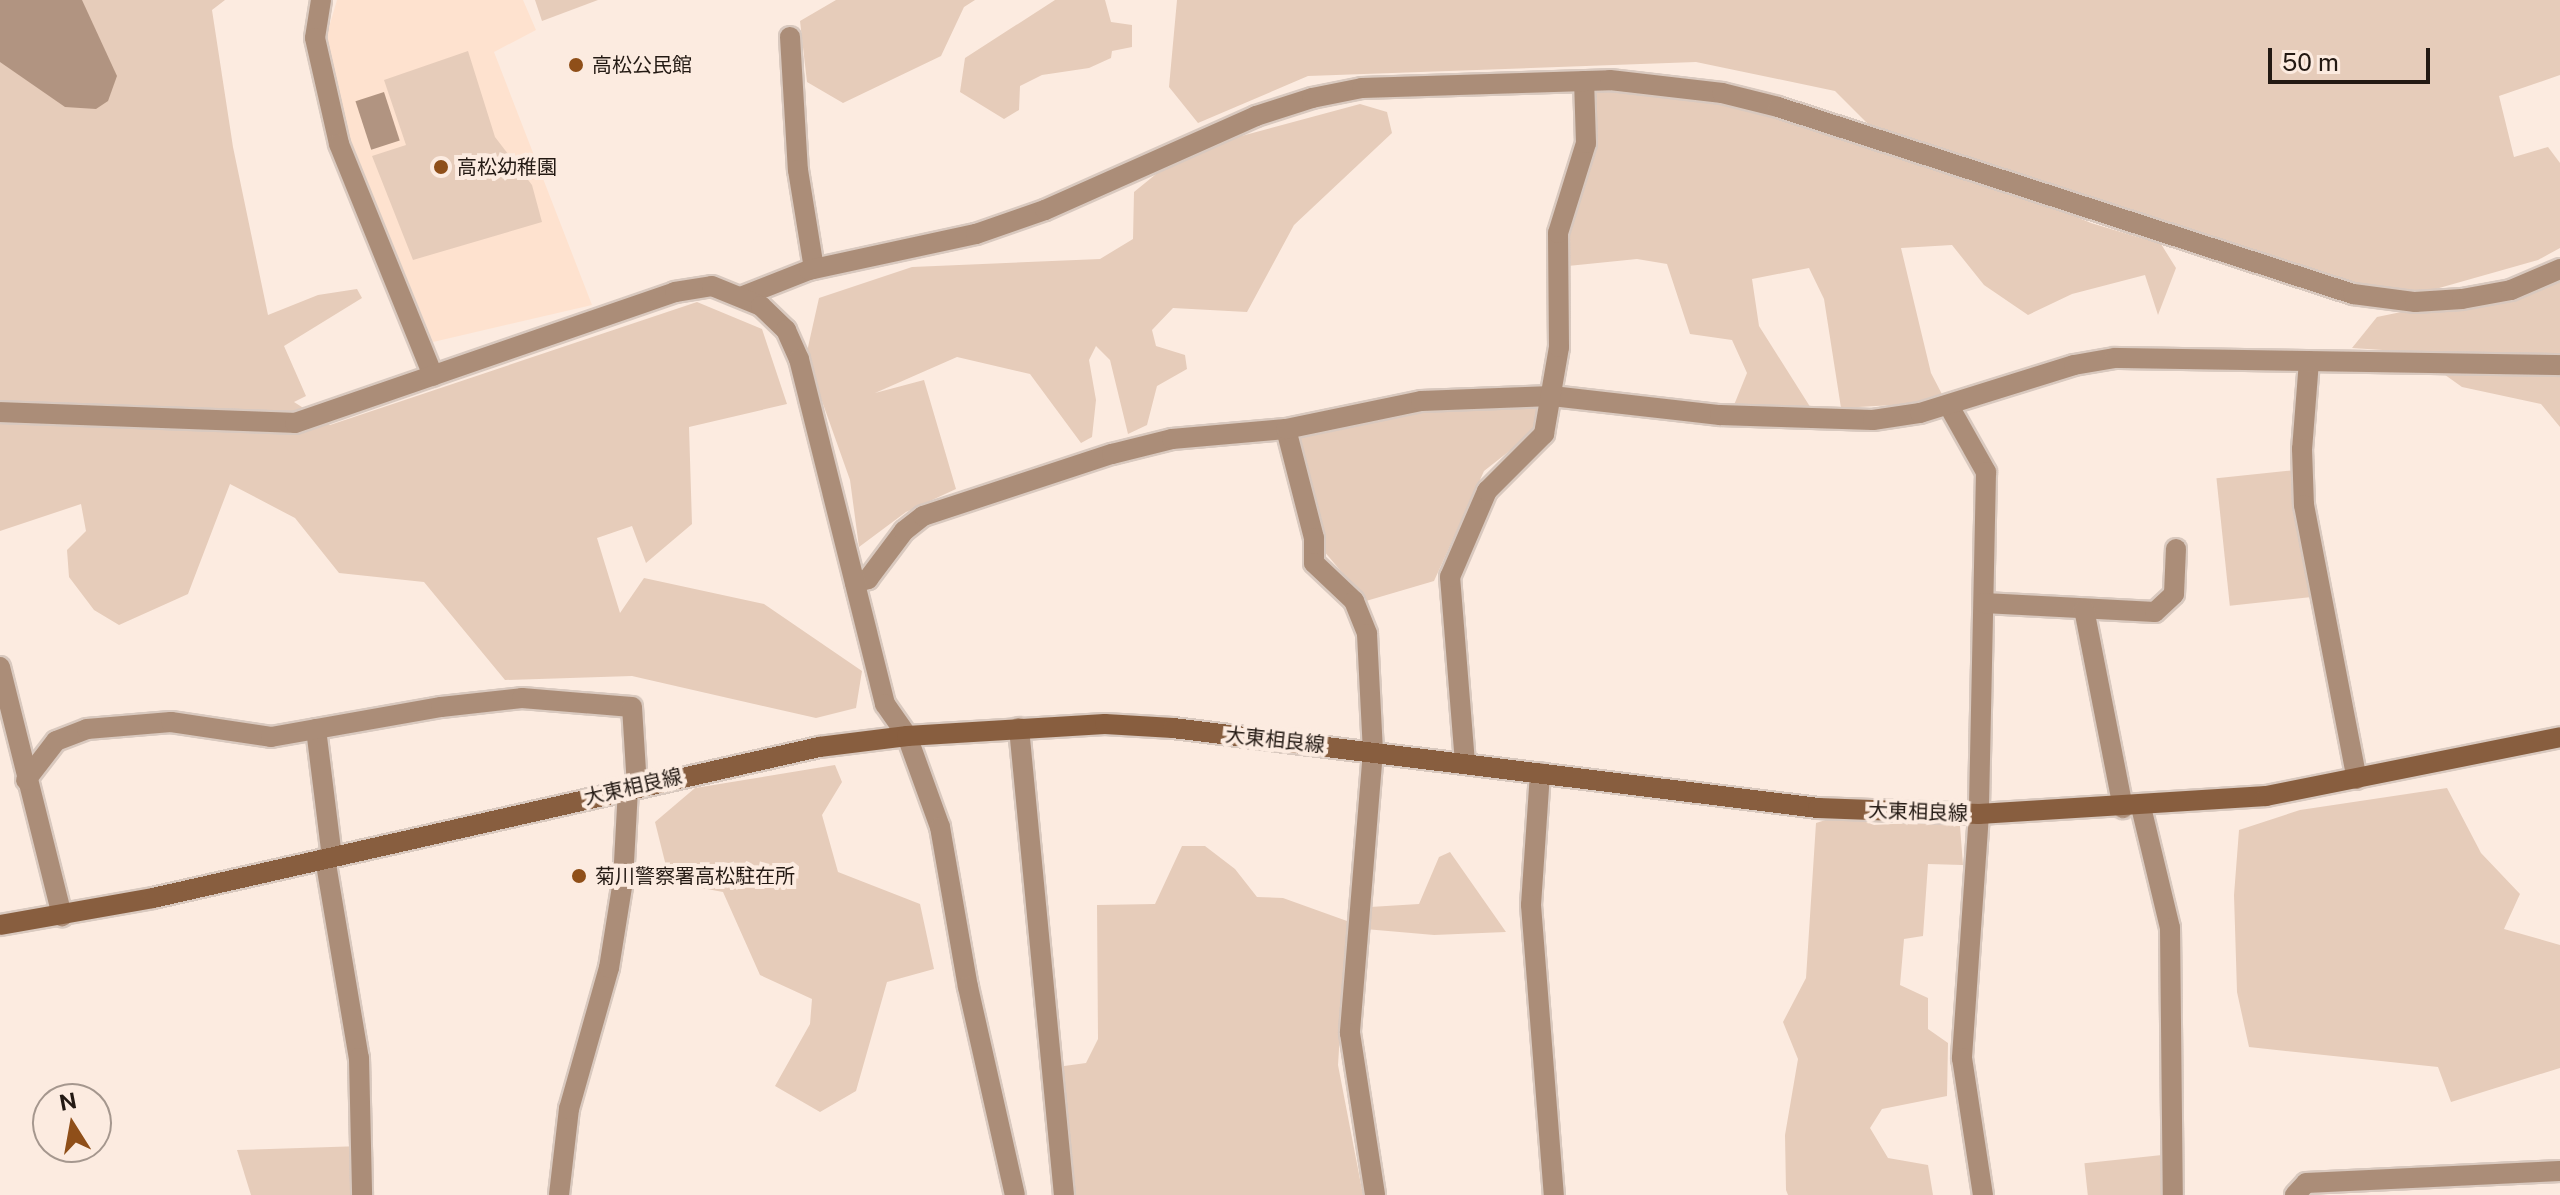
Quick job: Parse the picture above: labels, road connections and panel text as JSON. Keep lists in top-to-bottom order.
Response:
{
  "streets": {
    "main road": ["大東相良線"]
  },
  "places": ["高松公民館", "高松幼稚園", "菊川警察署高松駐在所"],
  "scale_bar": "50 m",
  "north": "top"
}
